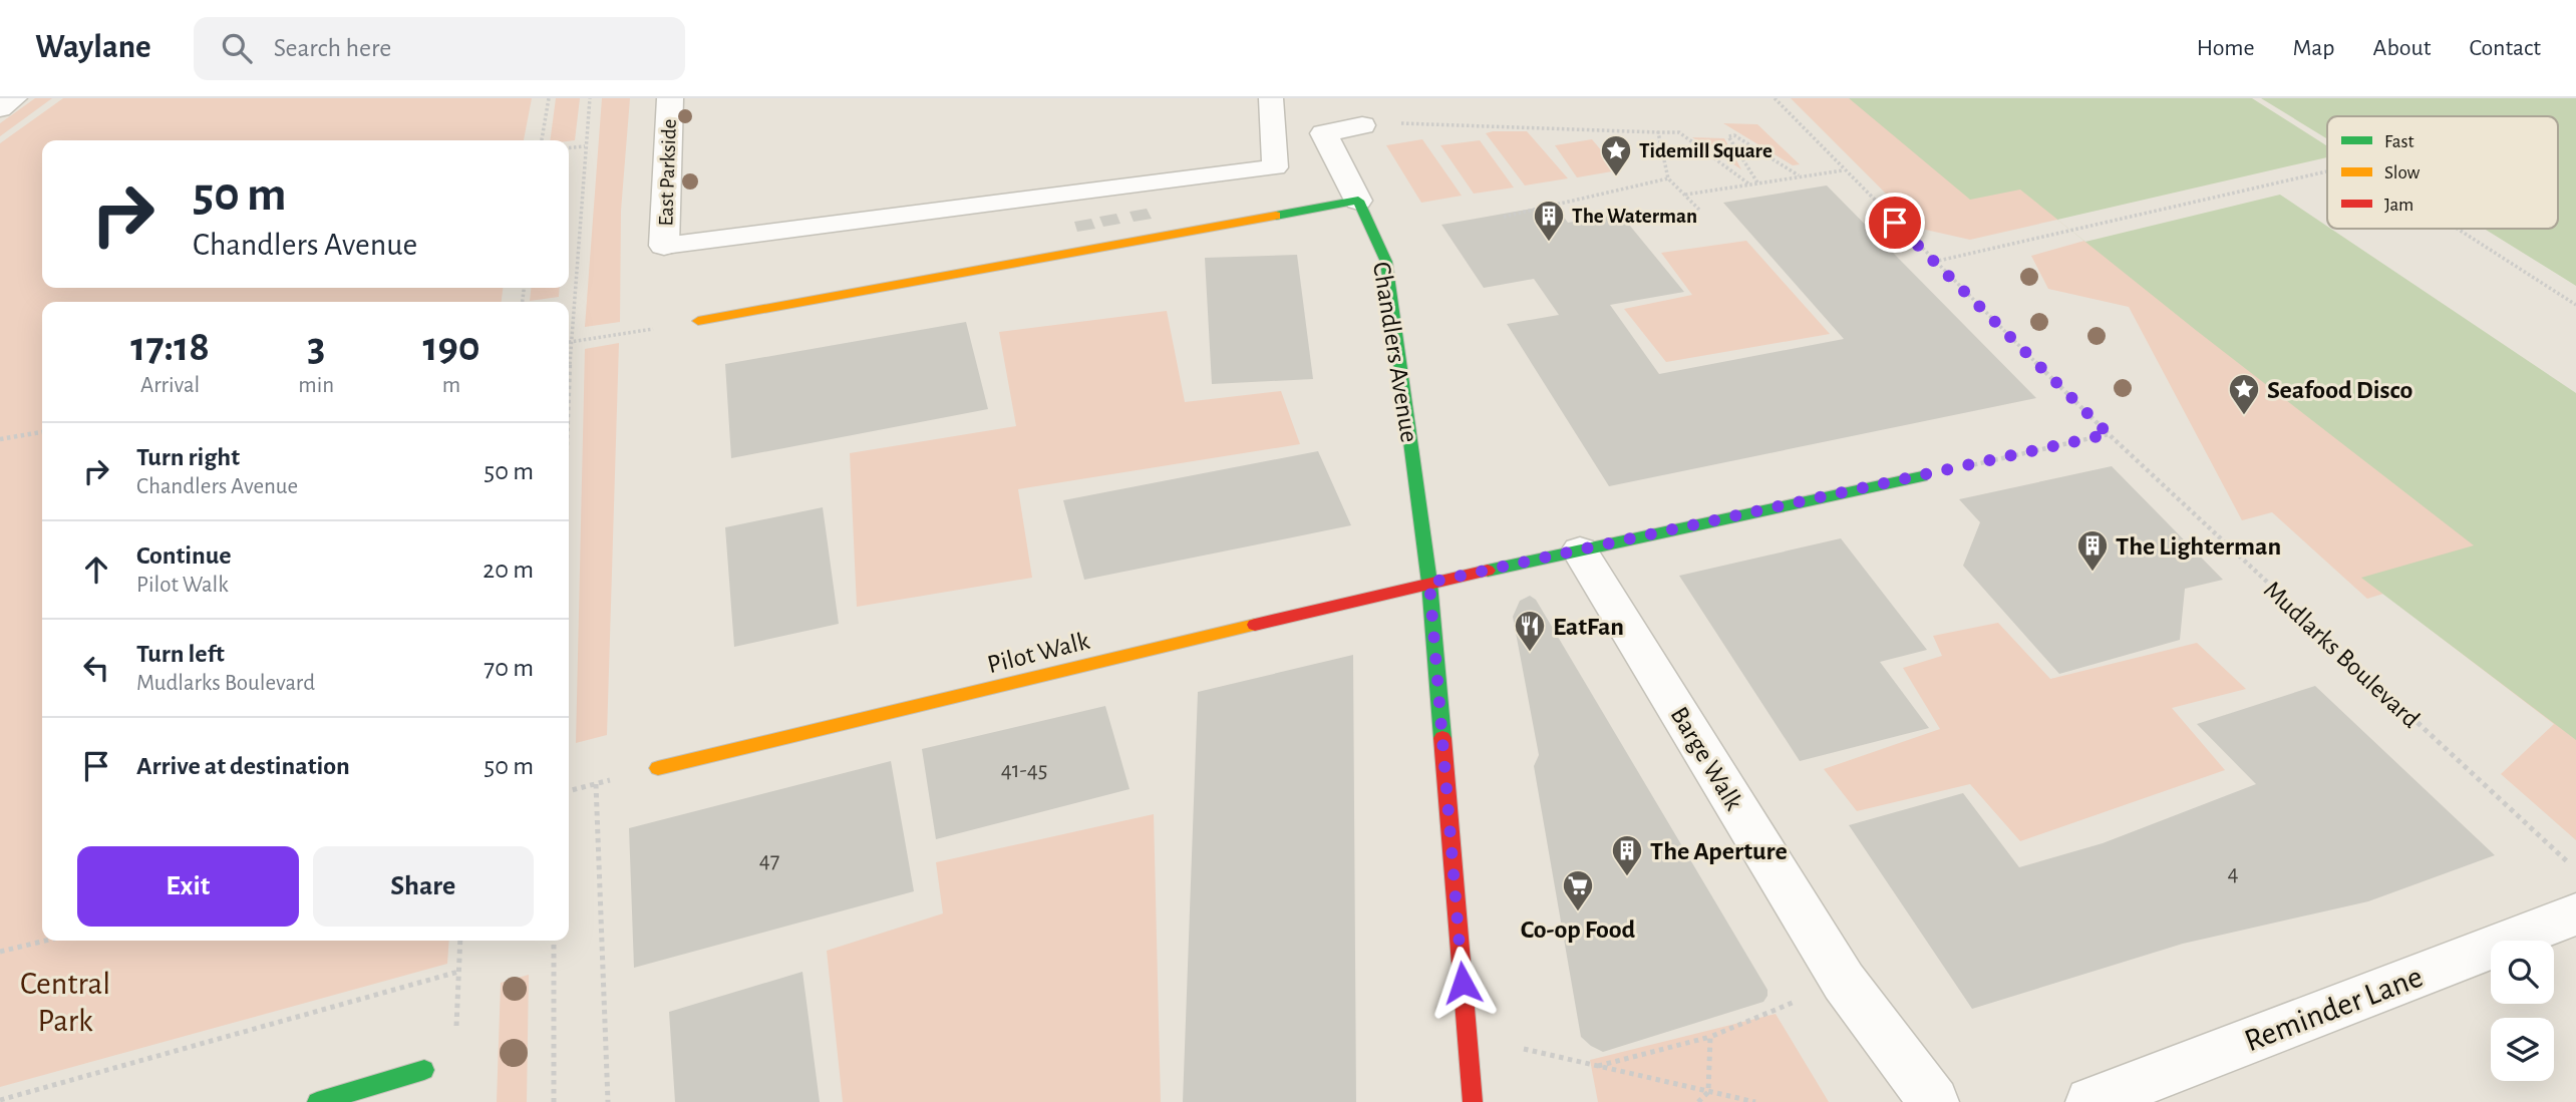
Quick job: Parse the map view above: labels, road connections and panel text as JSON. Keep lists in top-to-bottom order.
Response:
{
  "streets": {
    "street": [
      "East Parkside",
      "Chandlers Avenue",
      "Pilot Walk",
      "Barge Walk",
      "Reminder Lane"
    ],
    "path": ["Mudlarks Boulevard"]
  },
  "crossings": [
    ["Chandlers Avenue", "Pilot Walk"]
  ],
  "parks": ["Central Park"],
  "places": {
    "place": ["Tidemill Square", "Seafood Disco"],
    "building": ["The Waterman", "The Lighterman", "The Aperture"],
    "restaurant": ["EatFan"],
    "supermarket": ["Co-op Food"]
  },
  "house_numbers": ["41-45", "47", "4"],
  "legend": ["Fast", "Slow", "Jam"],
  "page": {
    "header": "Waylane",
    "search": "Search here",
    "nav": [
      "Home",
      "Map",
      "About",
      "Contact"
    ],
    "turn": ["50 m", "Chandlers Avenue"],
    "eta": [
      "17:18",
      "Arrival",
      "3",
      "min",
      "190",
      "m"
    ],
    "list": [
      {
        "name": "Turn right",
        "note": "Chandlers Avenue",
        "value": "50 m"
      },
      {
        "name": "Continue",
        "note": "Pilot Walk",
        "value": "20 m"
      },
      {
        "name": "Turn left",
        "note": "Mudlarks Boulevard",
        "value": "70 m"
      },
      {
        "name": "Arrive at destination",
        "value": "50 m"
      }
    ],
    "buttons": ["Exit", "Share"]
  }
}
